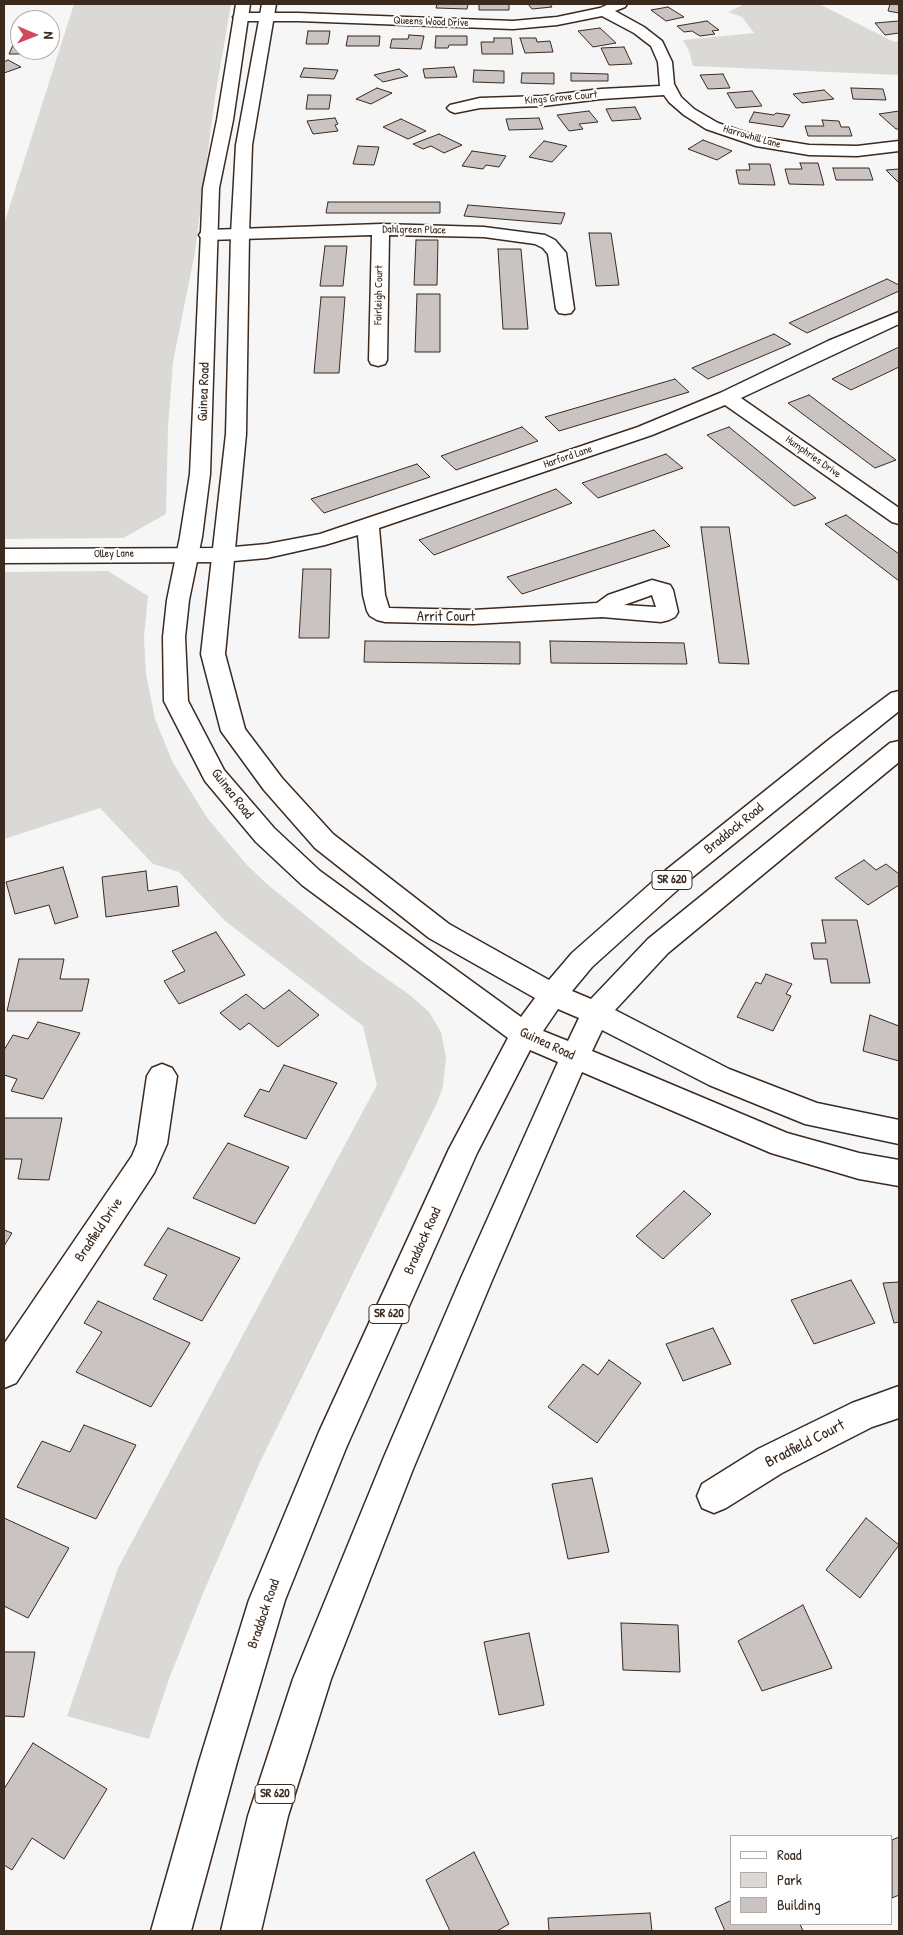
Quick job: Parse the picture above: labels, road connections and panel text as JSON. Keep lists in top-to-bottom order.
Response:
{
  "streets": {
    "main road": [
      "Queens Wood Drive",
      "Kings Grove Court",
      "Harrowhill Lane",
      "Dahlgreen Place",
      "Fairleigh Court",
      "Guinea Road",
      "Harford Lane",
      "Humphries Drive",
      "Olley Lane",
      "Arrit Court",
      "Braddock Road",
      "SR 620",
      "Bradfield Drive",
      "Bradfield Court"
    ]
  },
  "crossings": [
    ["Queens Wood Drive", "Guinea Road"],
    ["Kings Grove Court", "Harrowhill Lane"],
    ["Dahlgreen Place", "Fairleigh Court"],
    ["Dahlgreen Place", "Guinea Road"],
    ["Guinea Road", "Olley Lane"],
    ["Guinea Road", "Braddock Road"],
    ["Guinea Road", "SR 620"],
    ["Harford Lane", "Humphries Drive"],
    ["Harford Lane", "Olley Lane"],
    ["Harford Lane", "Arrit Court"]
  ],
  "legend": ["Road", "Park", "Building"],
  "north": "right"
}
